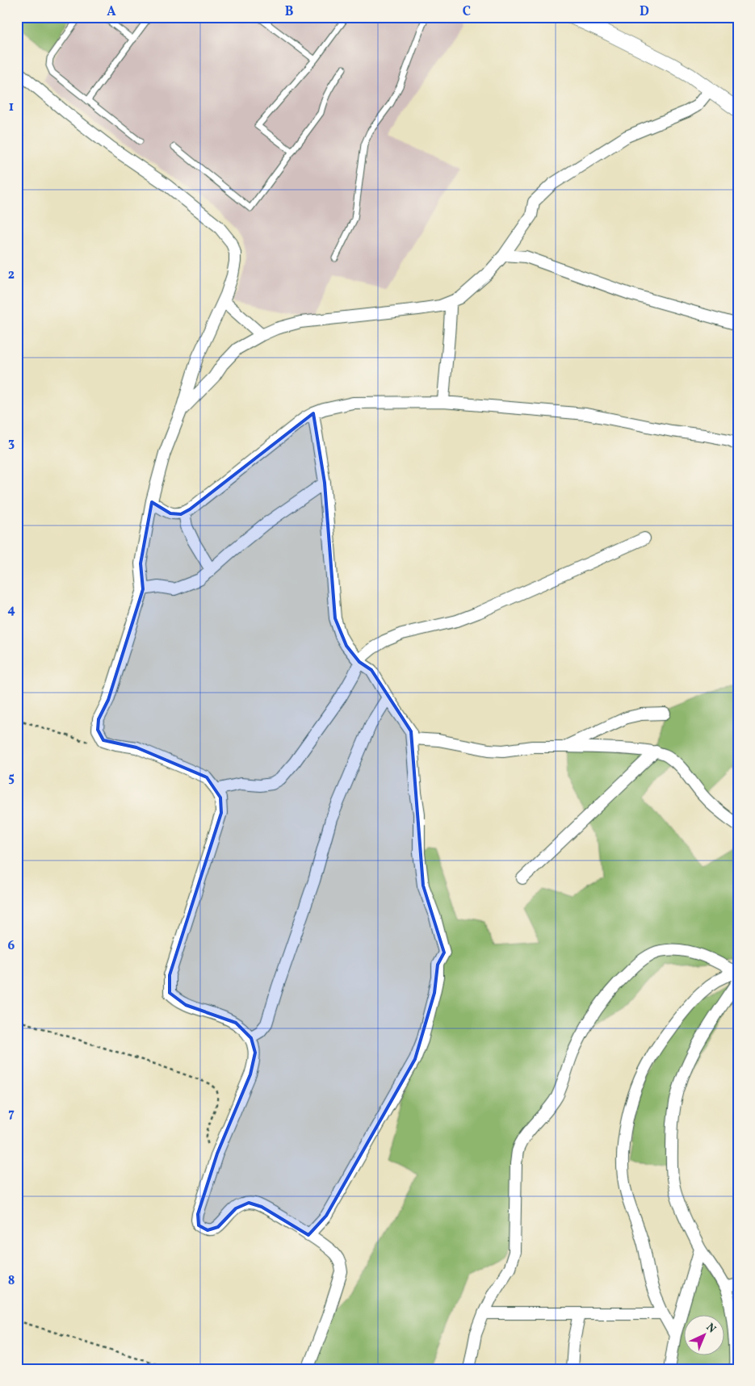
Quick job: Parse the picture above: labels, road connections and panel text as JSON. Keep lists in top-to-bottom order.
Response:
{
  "north": "top right",
  "grid": {
    "columns": [
      "A",
      "B",
      "C",
      "D"
    ],
    "rows": [
      "1",
      "2",
      "3",
      "4",
      "5",
      "6",
      "7",
      "8"
    ]
  }
}
